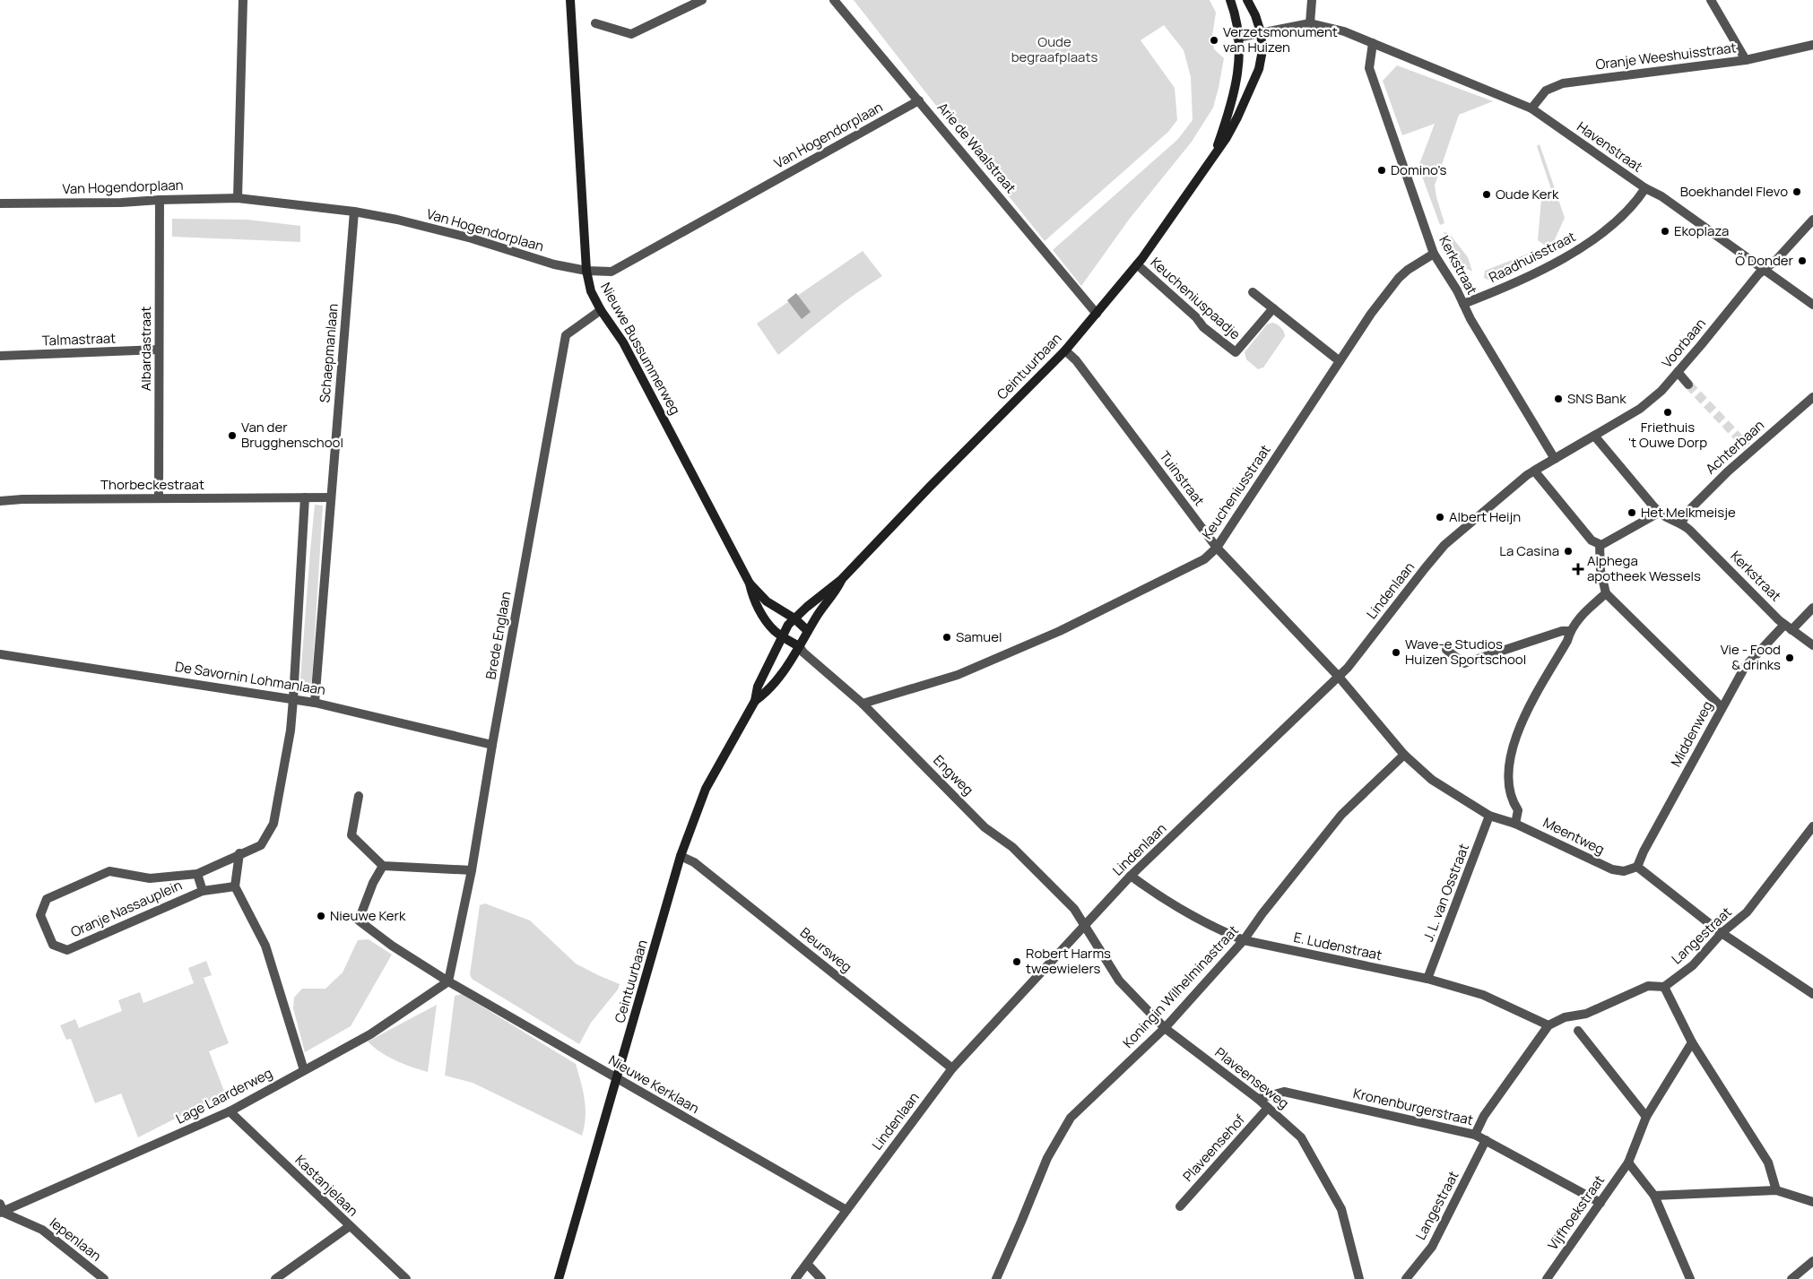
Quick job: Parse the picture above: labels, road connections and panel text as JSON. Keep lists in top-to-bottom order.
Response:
{
  "streets": {
    "main road": ["Nieuwe Bussummerweg", "Ceintuurbaan"],
    "street": [
      "Oranje Weeshuisstraat",
      "Van Hogendorplaan",
      "Havenstraat",
      "Arie de Waalstraat",
      "Raadhuisstraat",
      "Kerkstraat",
      "Keucheniuspaadje",
      "Talmastraat",
      "Voorbaan",
      "Albardastraat",
      "Schaepmanlaan",
      "Achterbaan",
      "Tuinstraat",
      "Thorbeckestraat",
      "Keucheniusstraat",
      "Lindenlaan",
      "Brede Englaan",
      "De Savornin Lohmanlaan",
      "Middenweg",
      "Engweg",
      "Meentweg",
      "J. L. van Osstraat",
      "Oranje Nassauplein",
      "Langestraat",
      "E. Ludenstraat",
      "Beursweg",
      "Koningin Wilhelminastraat",
      "Plaveenseweg",
      "Nieuwe Kerklaan",
      "Lage Laarderweg",
      "Kronenburgerstraat",
      "Plaveensehof",
      "Kastanjelaan",
      "Vijfhoekstraat",
      "Iepenlaan"
    ]
  },
  "crossings": [
    ["Oranje Weeshuisstraat", "Havenstraat"],
    ["Van Hogendorplaan", "Arie de Waalstraat"],
    ["Van Hogendorplaan", "Albardastraat"],
    ["Van Hogendorplaan", "Nieuwe Bussummerweg"],
    ["Van Hogendorplaan", "Schaepmanlaan"],
    ["Havenstraat", "Raadhuisstraat"],
    ["Havenstraat", "Kerkstraat"],
    ["Havenstraat", "Voorbaan"],
    ["Arie de Waalstraat", "Ceintuurbaan"],
    ["Raadhuisstraat", "Kerkstraat"],
    ["Kerkstraat", "Voorbaan"],
    ["Kerkstraat", "Achterbaan"],
    ["Kerkstraat", "Keucheniusstraat"],
    ["Kerkstraat", "Lindenlaan"],
    ["Kerkstraat", "Middenweg"],
    ["Keucheniuspaadje", "Ceintuurbaan"],
    ["Talmastraat", "Albardastraat"],
    ["Voorbaan", "Lindenlaan"],
    ["Albardastraat", "Thorbeckestraat"],
    ["Nieuwe Bussummerweg", "Ceintuurbaan"],
    ["Nieuwe Bussummerweg", "Brede Englaan"],
    ["Nieuwe Bussummerweg", "Engweg"],
    ["Schaepmanlaan", "De Savornin Lohmanlaan"],
    ["Ceintuurbaan", "Tuinstraat"],
    ["Ceintuurbaan", "Engweg"],
    ["Ceintuurbaan", "Beursweg"],
    ["Ceintuurbaan", "Nieuwe Kerklaan"],
    ["Tuinstraat", "Keucheniusstraat"],
    ["Tuinstraat", "Lindenlaan"],
    ["Tuinstraat", "Meentweg"],
    ["Keucheniusstraat", "Engweg"],
    ["Lindenlaan", "Engweg"],
    ["Lindenlaan", "Meentweg"],
    ["Lindenlaan", "E. Ludenstraat"],
    ["Lindenlaan", "Beursweg"],
    ["Lindenlaan", "Plaveenseweg"],
    ["Lindenlaan", "Nieuwe Kerklaan"],
    ["Brede Englaan", "De Savornin Lohmanlaan"],
    ["Brede Englaan", "Nieuwe Kerklaan"],
    ["Brede Englaan", "Lage Laarderweg"],
    ["De Savornin Lohmanlaan", "Oranje Nassauplein"],
    ["Middenweg", "Meentweg"],
    ["Engweg", "Plaveenseweg"],
    ["Meentweg", "J. L. van Osstraat"],
    ["Meentweg", "Koningin Wilhelminastraat"],
    ["J. L. van Osstraat", "E. Ludenstraat"],
    ["Langestraat", "Kronenburgerstraat"],
    ["E. Ludenstraat", "Koningin Wilhelminastraat"],
    ["Koningin Wilhelminastraat", "Plaveenseweg"],
    ["Plaveenseweg", "Kronenburgerstraat"],
    ["Plaveenseweg", "Plaveensehof"],
    ["Nieuwe Kerklaan", "Lage Laarderweg"],
    ["Lage Laarderweg", "Kastanjelaan"],
    ["Lage Laarderweg", "Iepenlaan"],
    ["Kronenburgerstraat", "Vijfhoekstraat"]
  ],
  "parks": ["Oude begraafplaats"],
  "places": {
    "other": [
      "Verzetsmonument van Huizen",
      "Domino's",
      "Boekhandel Flevo",
      "Oude Kerk",
      "Ekoplaza",
      "Õ Donder",
      "SNS Bank",
      "Friethuis 't Ouwe Dorp",
      "Van der Brugghenschool",
      "Het Melkmeisje",
      "Albert Heijn",
      "La Casina",
      "Samuel",
      "Wave-e Studios Huizen Sportschool",
      "Vie - Food & drinks",
      "Nieuwe Kerk",
      "Robert Harms tweewielers"
    ],
    "health": ["Alphega apotheek Wessels"]
  }
}
